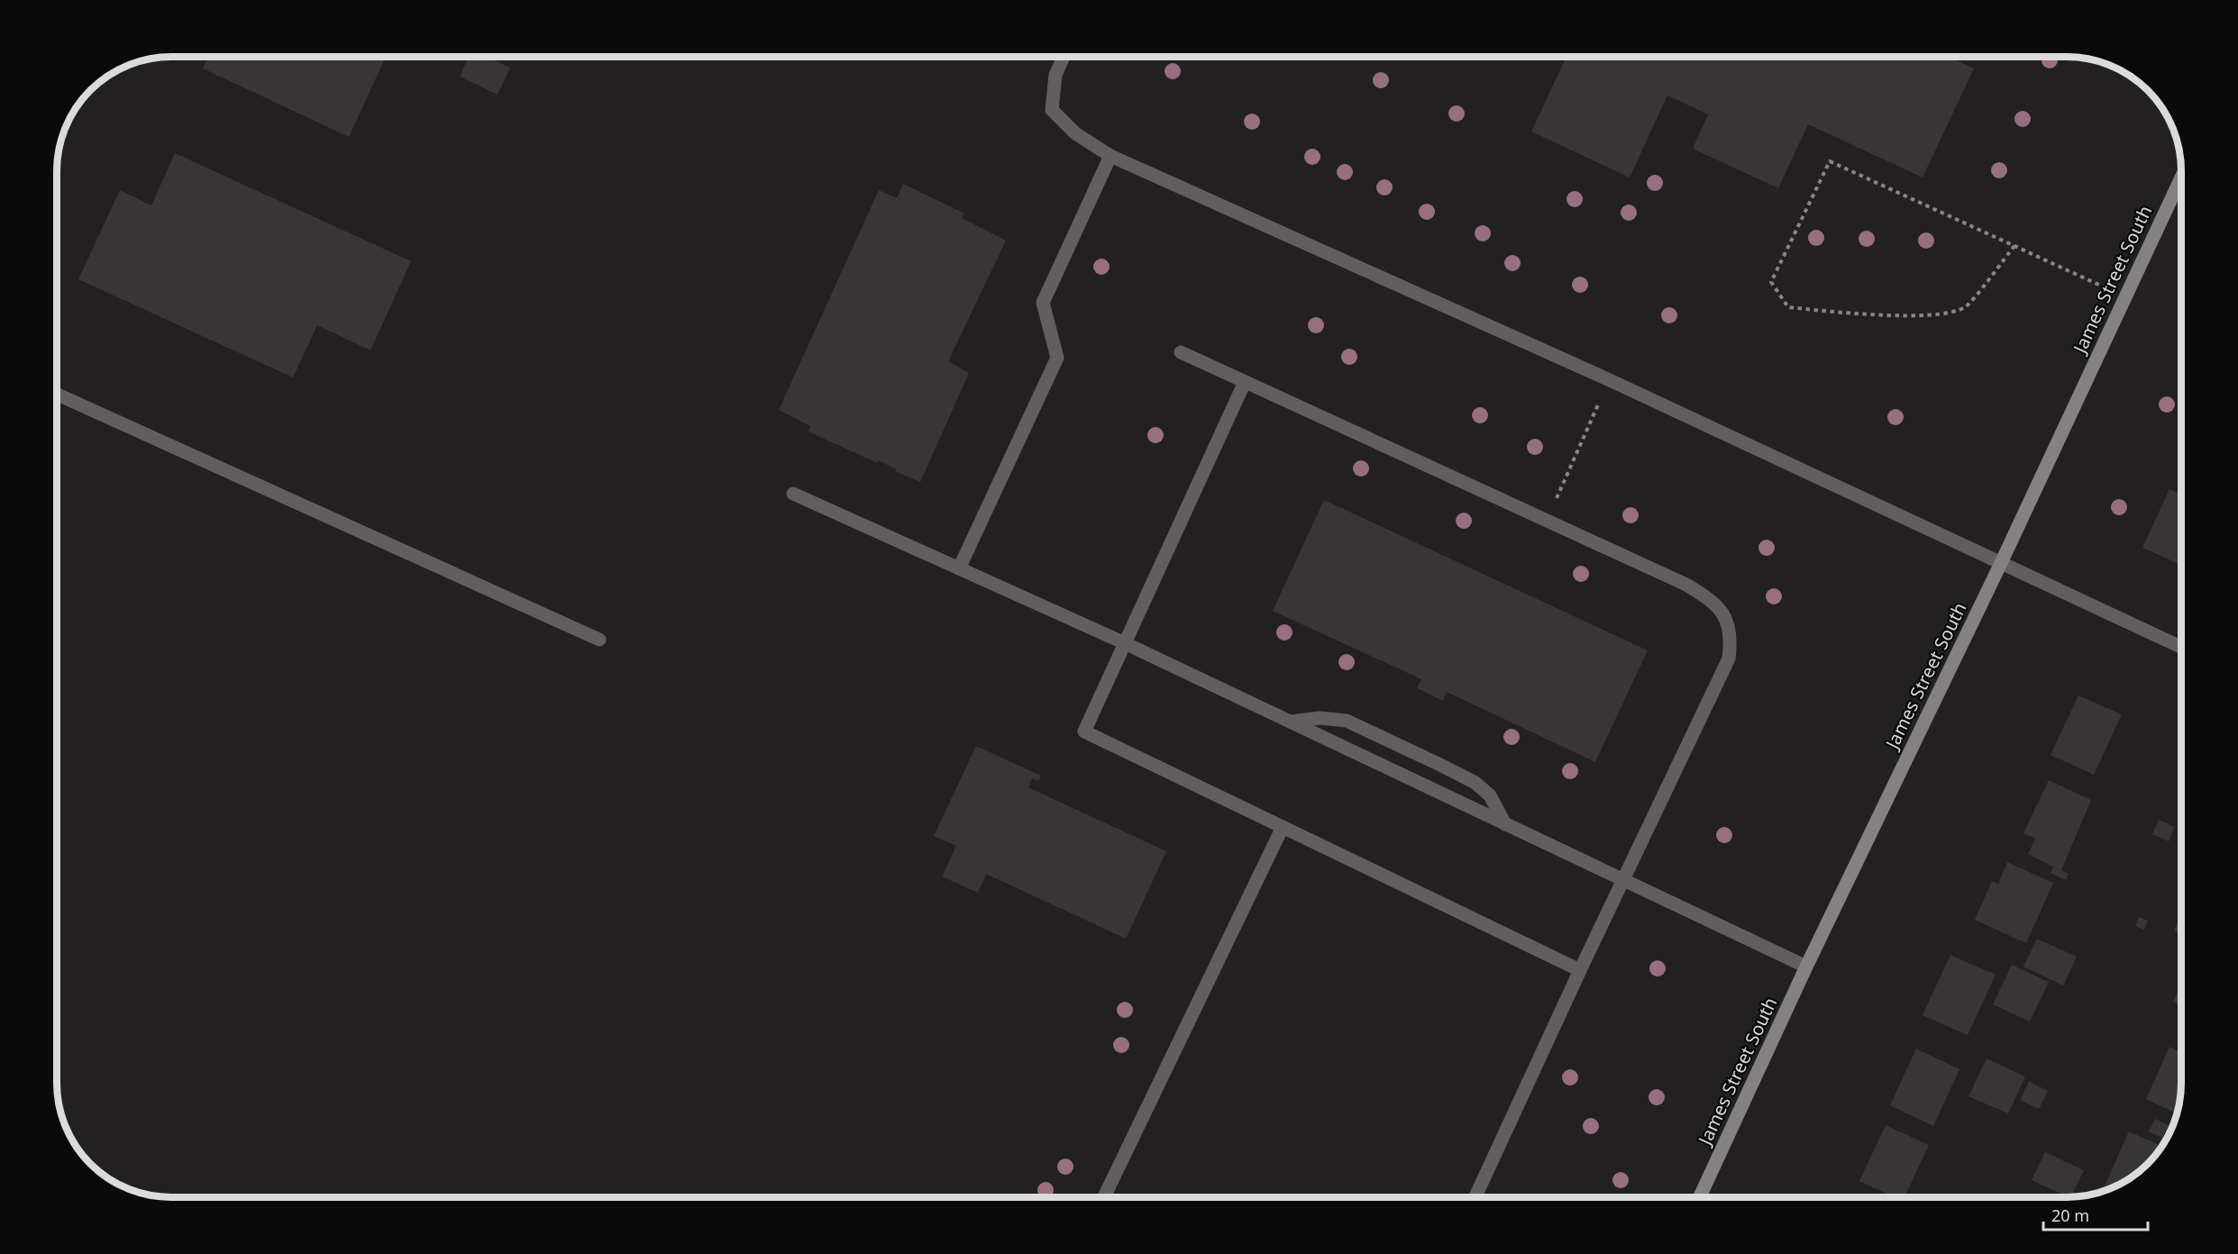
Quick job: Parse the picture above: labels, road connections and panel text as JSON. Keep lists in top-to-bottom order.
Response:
{
  "streets": {
    "street": ["James Street South"]
  },
  "scale_bar": "20 m"
}
